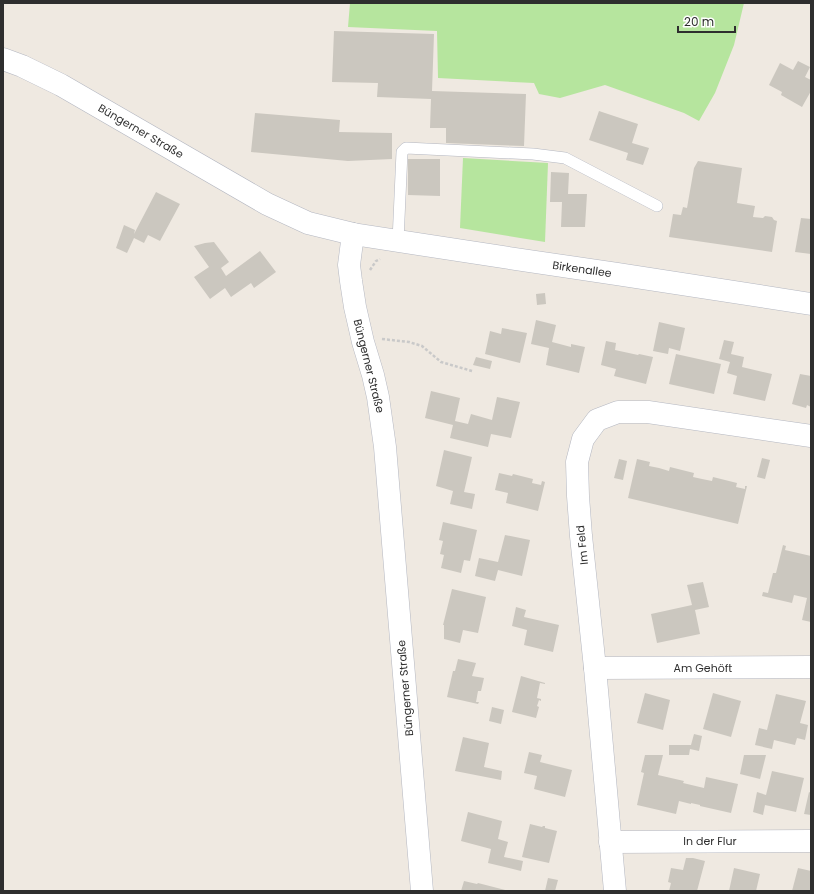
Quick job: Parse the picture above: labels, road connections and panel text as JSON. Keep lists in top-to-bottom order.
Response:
{
  "streets": {
    "street": [
      "Büngerner Straße",
      "Birkenallee",
      "Im Feld",
      "Am Gehöft",
      "In der Flur"
    ]
  },
  "crossings": [
    ["Büngerner Straße", "Birkenallee"],
    ["Im Feld", "Am Gehöft"],
    ["Im Feld", "In der Flur"]
  ],
  "scale_bar": "20 m"
}
